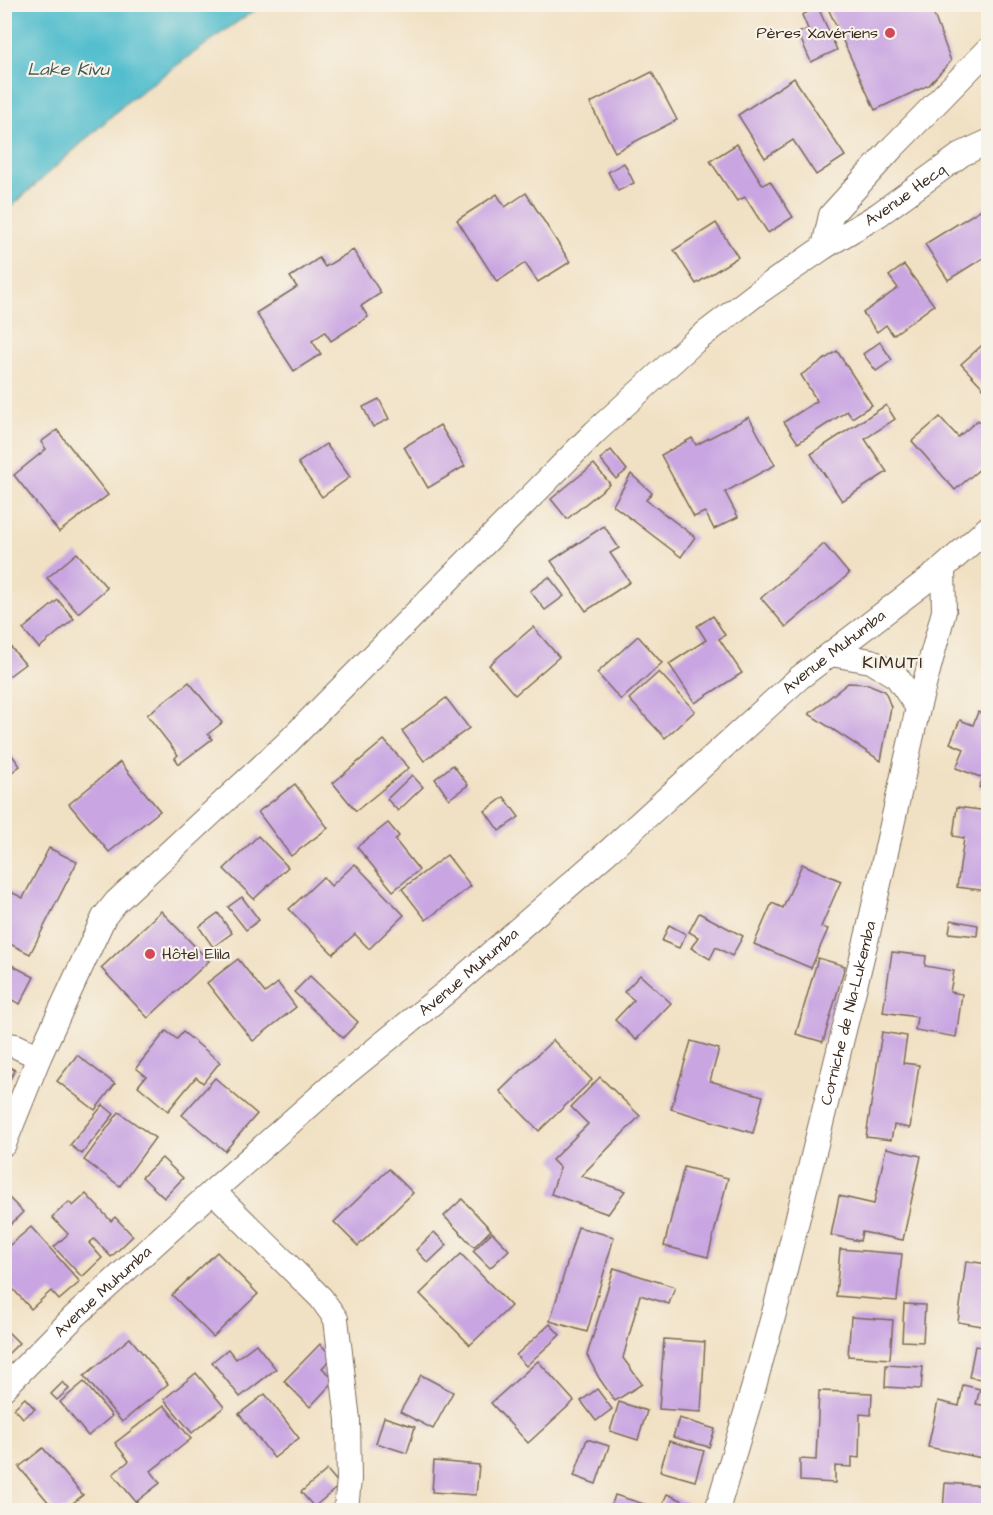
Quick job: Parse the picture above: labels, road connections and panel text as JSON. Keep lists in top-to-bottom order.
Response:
{
  "streets": {
    "street": ["Avenue Hecq", "Avenue Muhumba", "Corniche de Nia-Lukemba"]
  },
  "crossings": [
    ["Avenue Muhumba", "Corniche de Nia-Lukemba"]
  ],
  "districts": ["KIMUTI"],
  "water": ["Lake Kivu"],
  "places": ["Pères Xavériens", "Hôtel Elila"]
}
